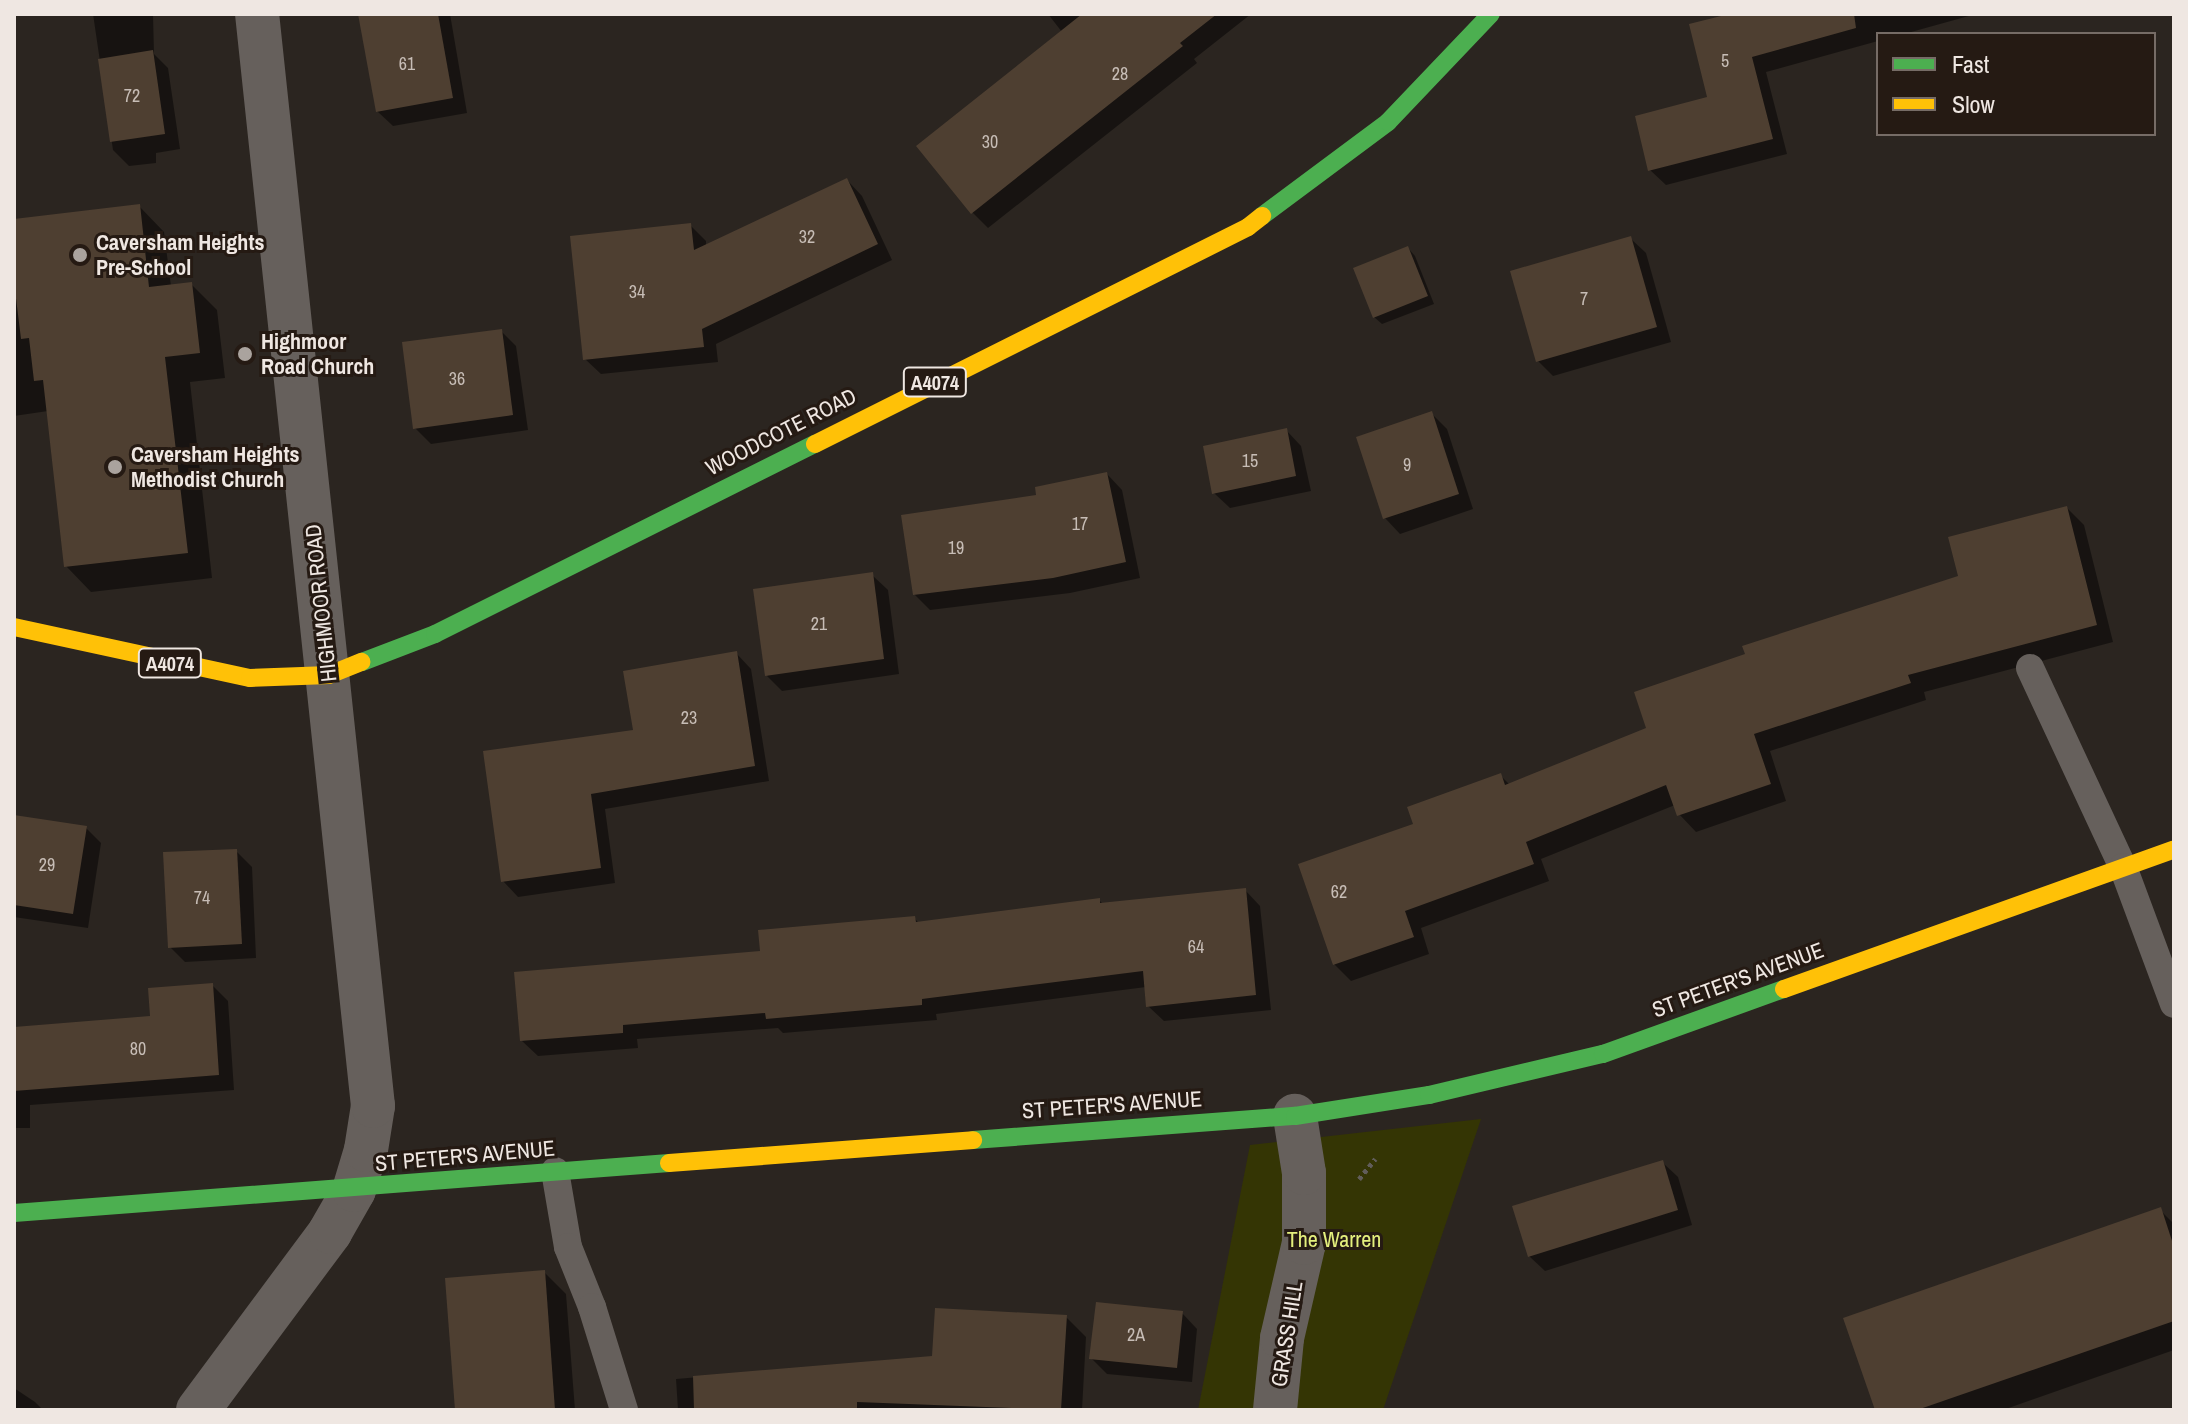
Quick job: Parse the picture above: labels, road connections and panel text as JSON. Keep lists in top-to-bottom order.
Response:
{
  "streets": {
    "street": [
      "A4074",
      "WOODCOTE ROAD",
      "HIGHMOOR ROAD",
      "ST PETER'S AVENUE",
      "GRASS HILL"
    ]
  },
  "crossings": [
    ["WOODCOTE ROAD", "HIGHMOOR ROAD"],
    ["HIGHMOOR ROAD", "ST PETER'S AVENUE"],
    ["ST PETER'S AVENUE", "GRASS HILL"]
  ],
  "parks": ["The Warren"],
  "places": ["Caversham Heights Pre-School", "Highmoor Road Church", "Caversham Heights Methodist Church"],
  "house_numbers": [
    "5",
    "61",
    "28",
    "72",
    "30",
    "32",
    "34",
    "7",
    "36",
    "15",
    "9",
    "17",
    "19",
    "21",
    "23",
    "29",
    "62",
    "74",
    "64",
    "80",
    "2A"
  ],
  "legend": ["Fast", "Slow"]
}
